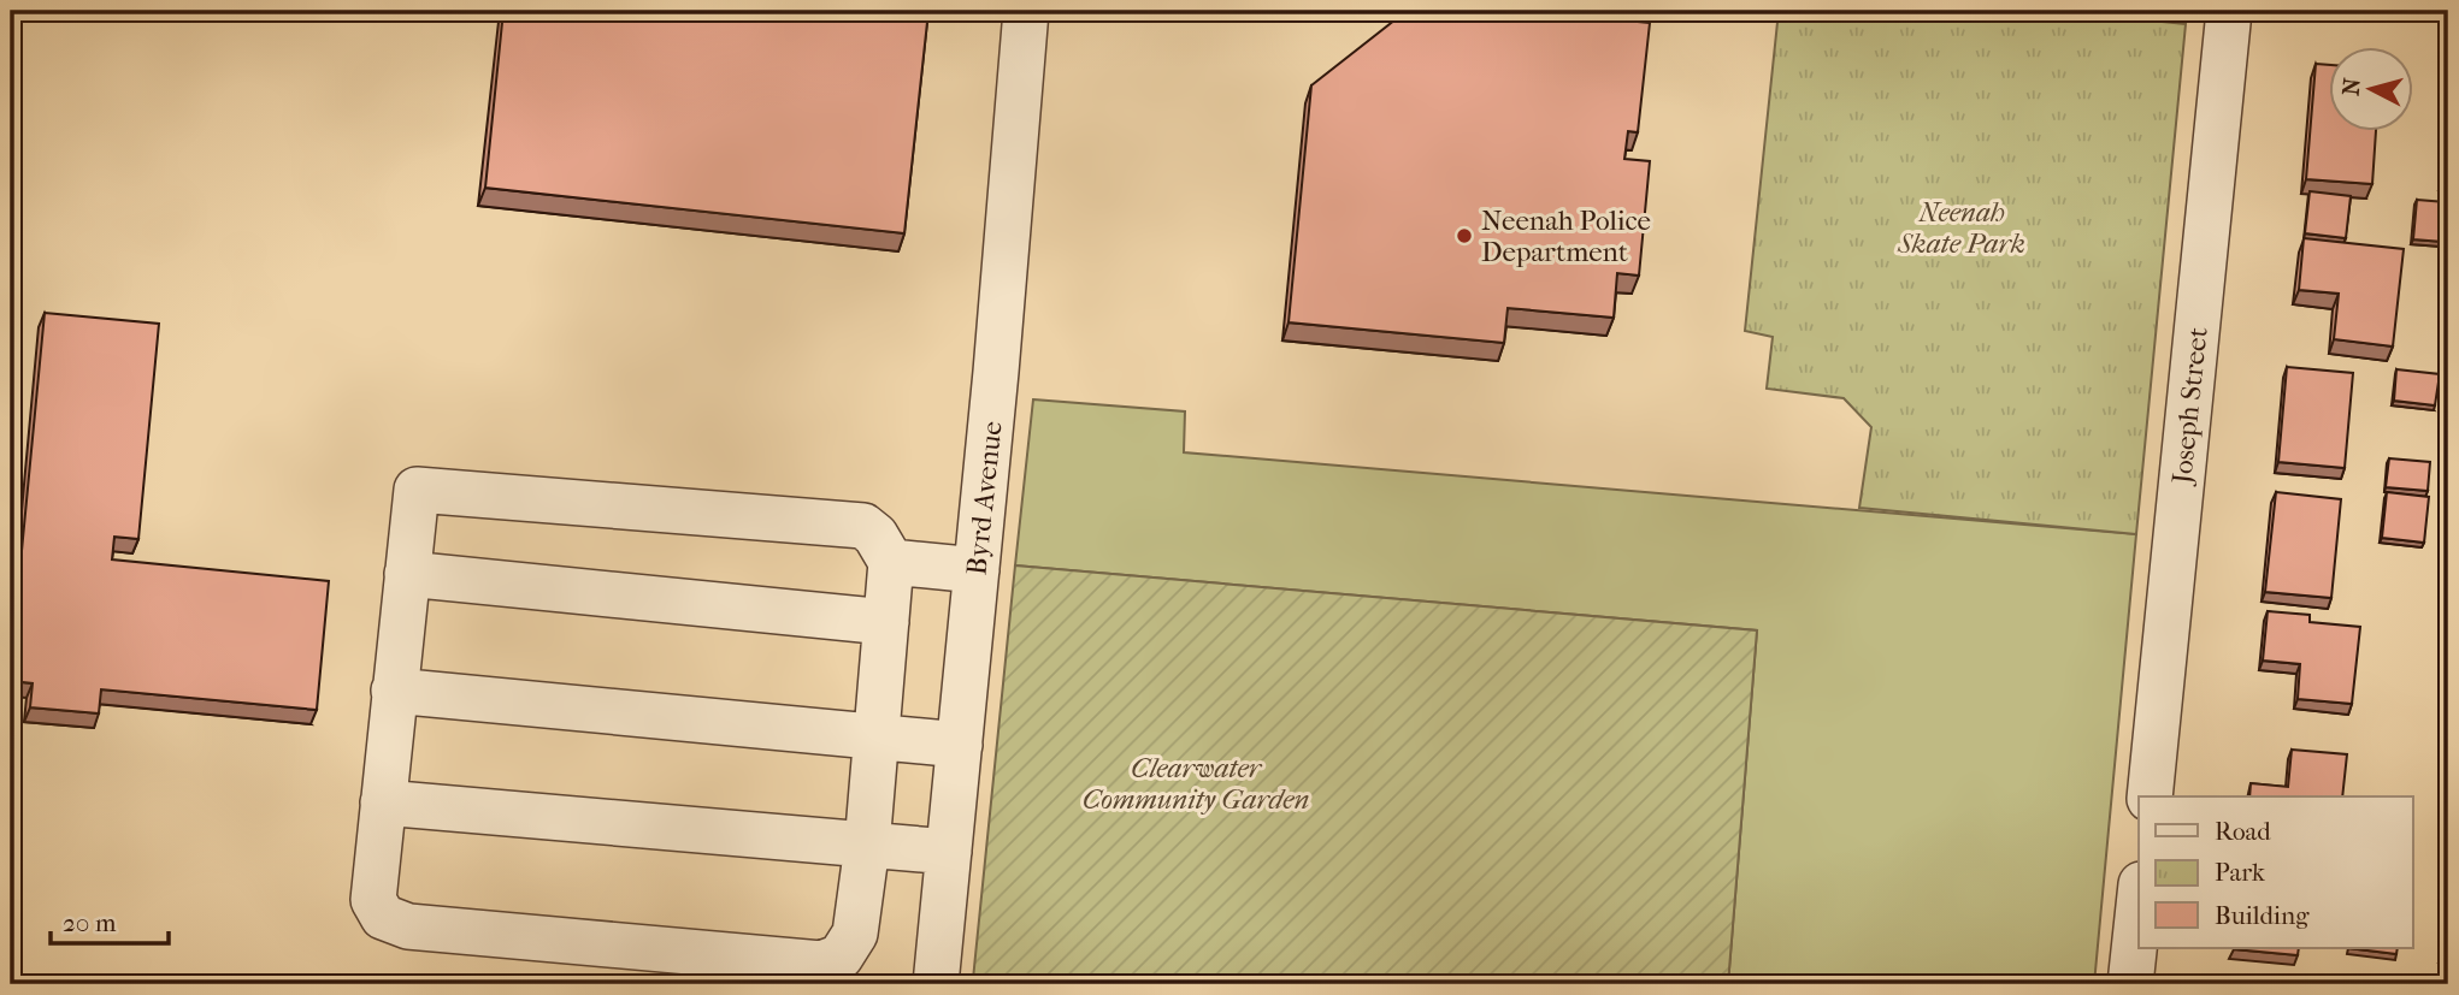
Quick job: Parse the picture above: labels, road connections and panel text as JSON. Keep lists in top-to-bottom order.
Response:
{
  "streets": {
    "street": ["Joseph Street", "Byrd Avenue"]
  },
  "parks": ["Neenah Skate Park", "Clearwater Community Garden"],
  "places": ["Neenah Police Department"],
  "legend": ["Road", "Park", "Building"],
  "scale_bar": "20 m",
  "north": "left"
}
